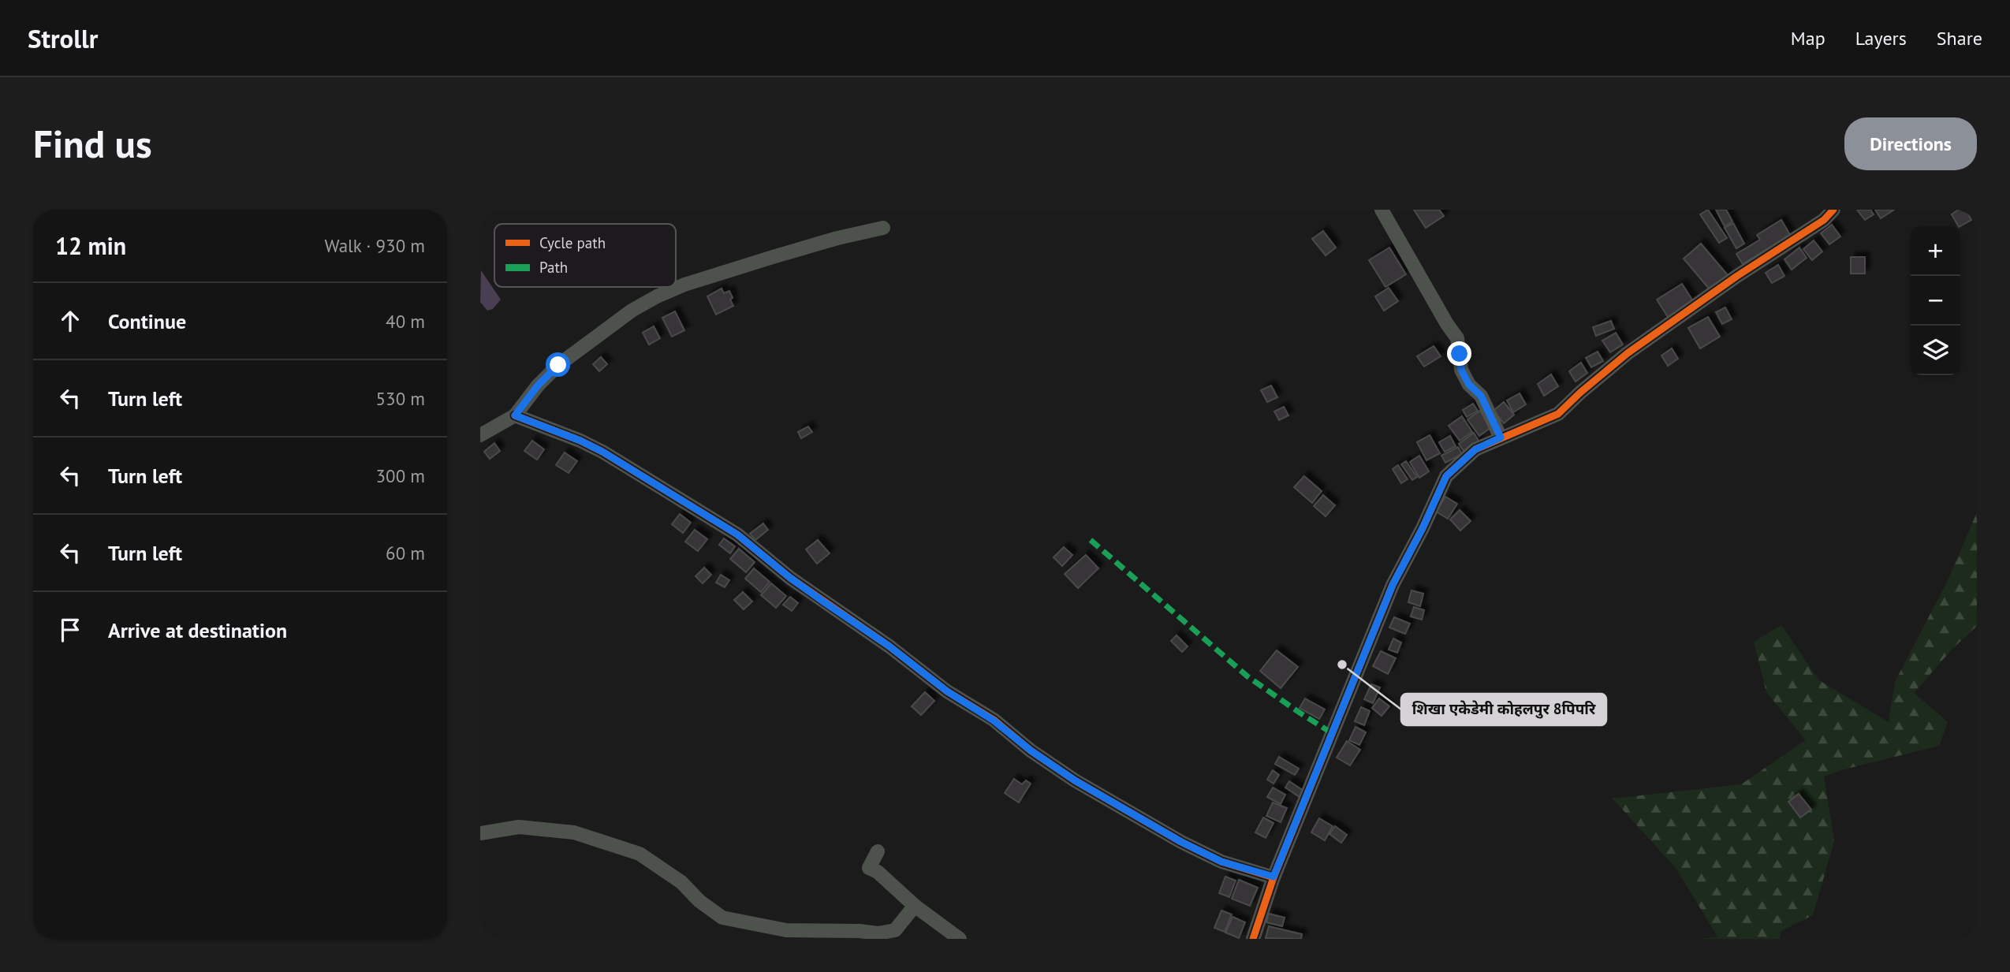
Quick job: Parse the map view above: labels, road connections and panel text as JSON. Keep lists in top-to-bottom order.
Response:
{
  "places": ["शिखा एकेडेमी कोहलपुर 8पिपरि"],
  "legend": ["Cycle path", "Path"],
  "page": {
    "header": "Strollr",
    "nav": ["Map", "Layers", "Share"],
    "buttons": "Directions",
    "title": "Find us",
    "heading": ["12 min", "Walk · 930 m"],
    "map_buttons": ["+", "−"],
    "list": [
      ["Continue", "40 m"],
      ["Turn left", "530 m"],
      ["Turn left", "300 m"],
      ["Turn left", "60 m"],
      "Arrive at destination"
    ]
  }
}
